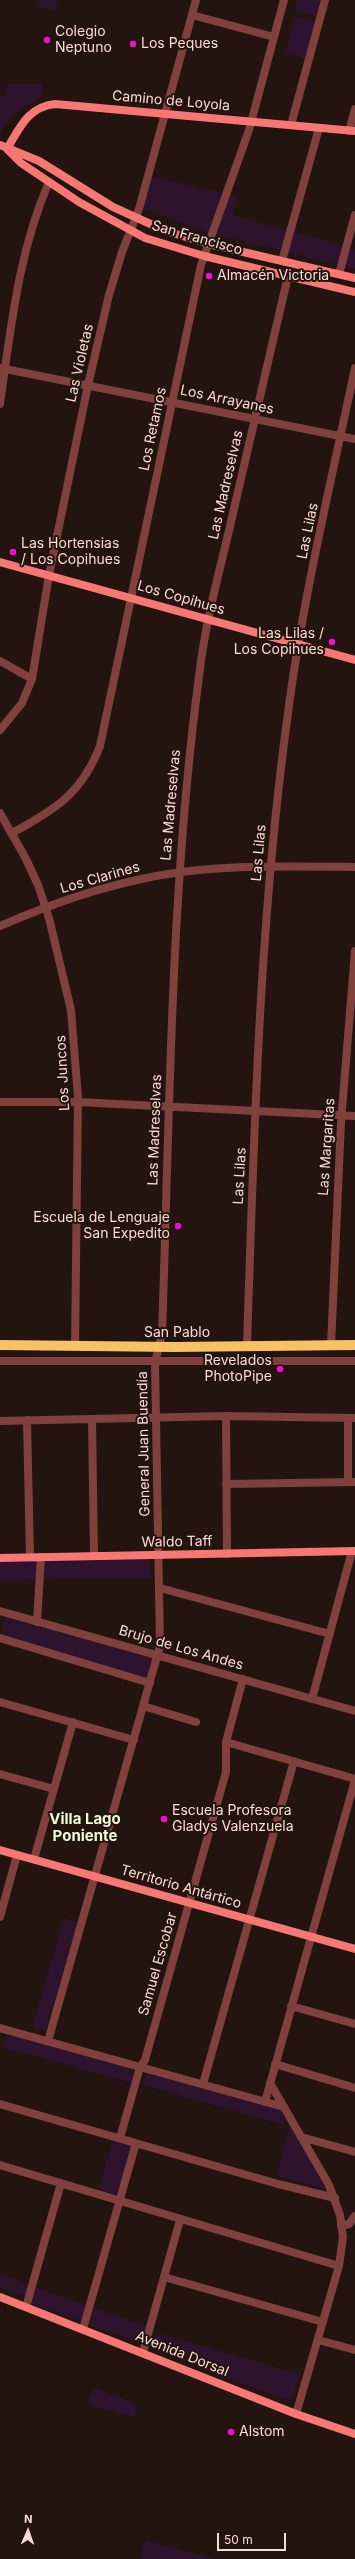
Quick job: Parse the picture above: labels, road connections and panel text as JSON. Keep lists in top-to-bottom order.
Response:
{
  "streets": {
    "main road": ["San Pablo"],
    "street": [
      "Camino de Loyola",
      "San Francisco",
      "Las Violetas",
      "Los Arrayanes",
      "Los Retamos",
      "Las Madreselvas",
      "Las Lilas",
      "Los Copihues",
      "Los Clarines",
      "Los Juncos",
      "Las Margaritas",
      "General Juan Buendía",
      "Waldo Taff",
      "Brujo de Los Andes",
      "Territorio Antártico",
      "Samuel Escobar",
      "Avenida Dorsal"
    ]
  },
  "crossings": [
    ["Camino de Loyola", "San Francisco"],
    ["Camino de Loyola", "Las Violetas"],
    ["Camino de Loyola", "Los Retamos"],
    ["San Francisco", "Las Violetas"],
    ["San Francisco", "Los Retamos"],
    ["San Francisco", "Las Madreselvas"],
    ["Las Violetas", "Los Arrayanes"],
    ["Las Violetas", "Los Copihues"],
    ["Los Arrayanes", "Los Retamos"],
    ["Los Arrayanes", "Las Madreselvas"],
    ["Los Arrayanes", "Las Lilas"],
    ["Los Retamos", "Los Copihues"],
    ["Los Retamos", "Los Juncos"],
    ["Las Madreselvas", "Los Copihues"],
    ["Las Madreselvas", "Los Clarines"],
    ["Las Madreselvas", "San Pablo"],
    ["Las Madreselvas", "General Juan Buendía"],
    ["Las Lilas", "Los Copihues"],
    ["Las Lilas", "Los Clarines"],
    ["Las Lilas", "San Pablo"],
    ["Los Clarines", "Los Juncos"],
    ["Los Juncos", "San Pablo"],
    ["Las Margaritas", "San Pablo"],
    ["San Pablo", "General Juan Buendía"],
    ["General Juan Buendía", "Waldo Taff"],
    ["General Juan Buendía", "Brujo de Los Andes"],
    ["General Juan Buendía", "Territorio Antártico"],
    ["Brujo de Los Andes", "Samuel Escobar"],
    ["Territorio Antártico", "Samuel Escobar"]
  ],
  "districts": ["Villa Lago Poniente"],
  "places": [
    "Colegio Neptuno",
    "Los Peques",
    "Almacén Victoria",
    "Las Hortensias / Los Copihues",
    "Las Lilas / Los Copihues",
    "Escuela de Lenguaje San Expedito",
    "Revelados PhotoPipe",
    "Escuela Profesora Gladys Valenzuela",
    "Alstom"
  ],
  "scale_bar": "50 m",
  "north": "top"
}
